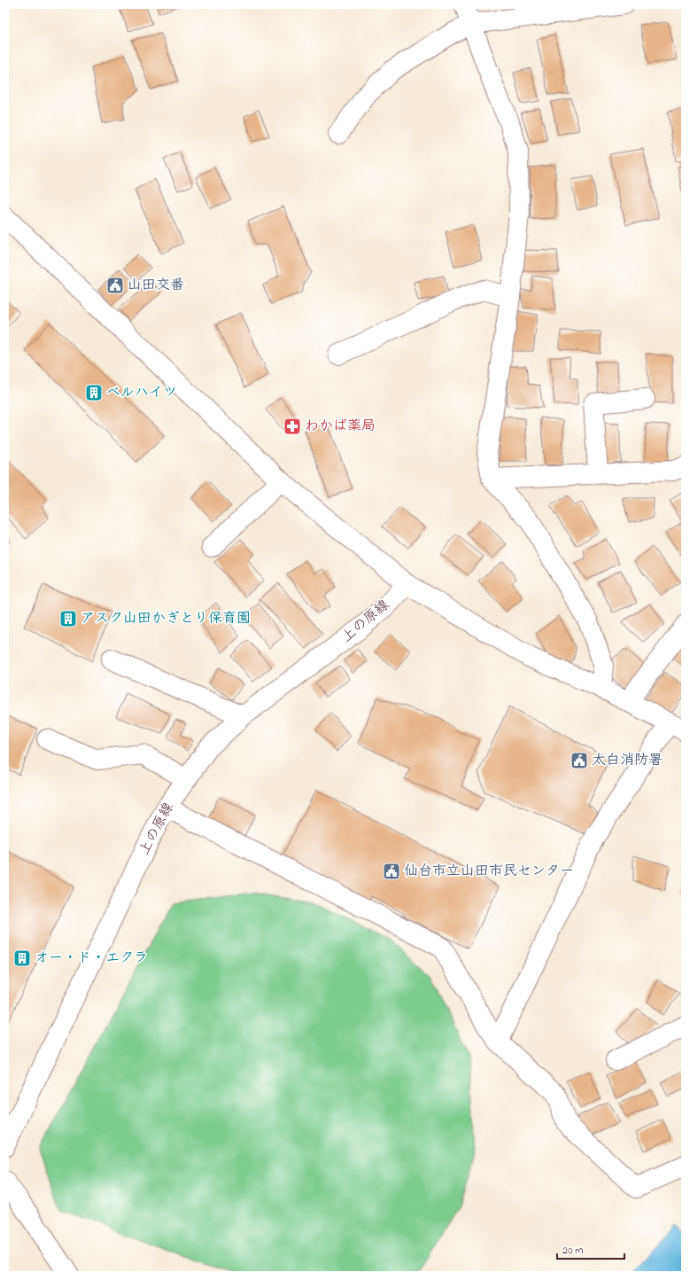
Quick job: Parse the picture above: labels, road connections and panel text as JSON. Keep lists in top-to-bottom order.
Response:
{
  "streets": {
    "street": ["上の原線"]
  },
  "places": {
    "public building": ["山田交番", "太白消防署", "仙台市立山田市民センター"],
    "building": ["ベルハイツ", "アスク山田かぎとり保育園", "オー・ド・エクラ"],
    "pharmacy": ["わかば薬局"]
  },
  "scale_bar": "20 m"
}
